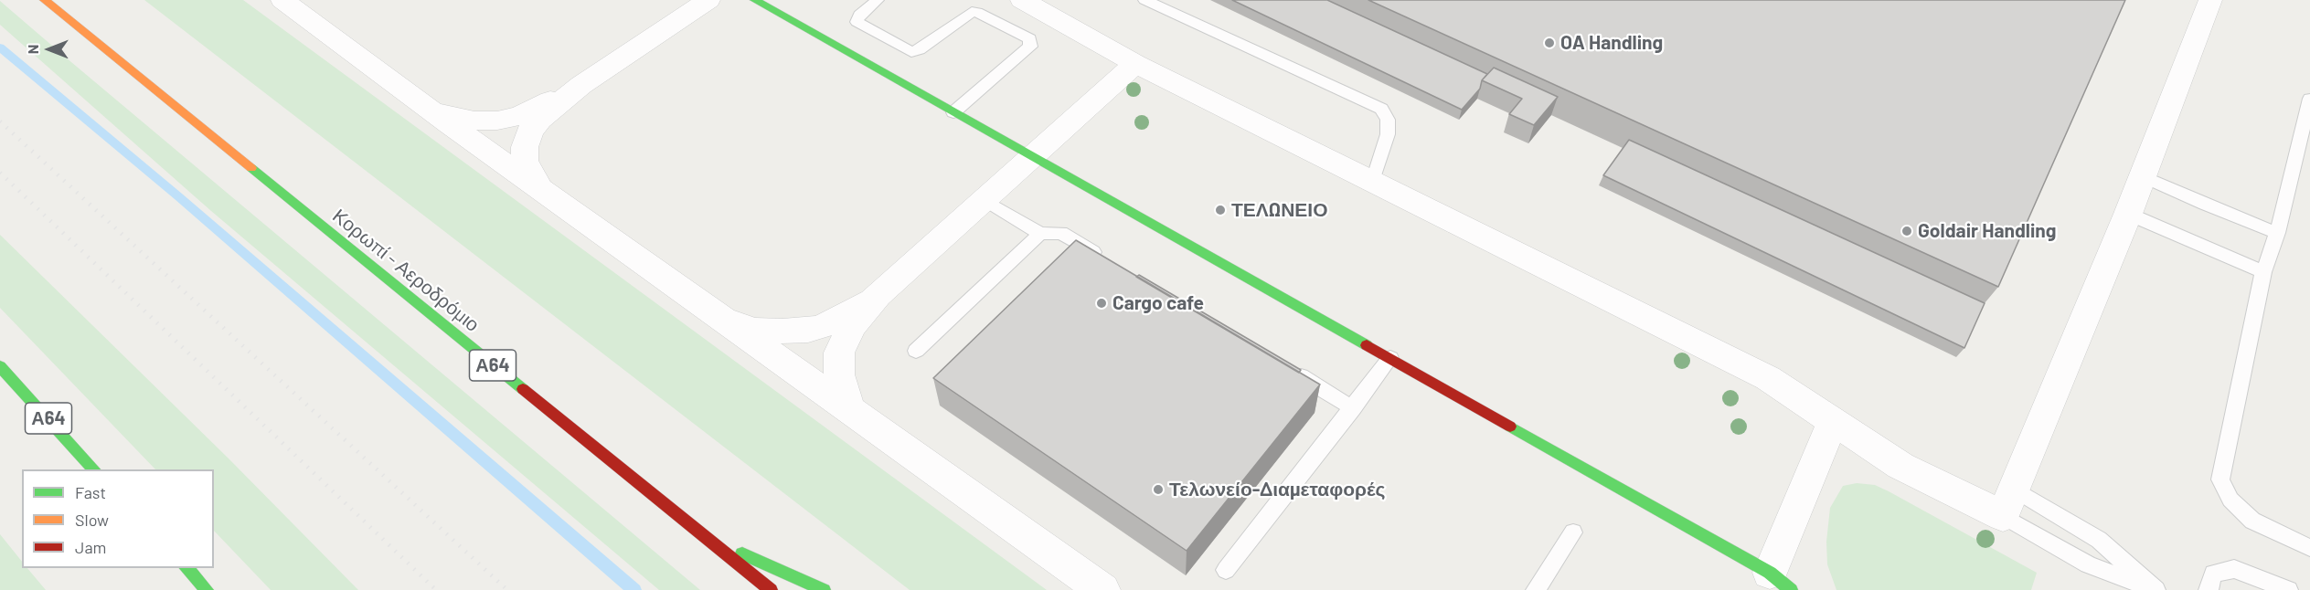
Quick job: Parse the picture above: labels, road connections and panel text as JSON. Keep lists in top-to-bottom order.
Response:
{
  "streets": {
    "main road": ["Κορωπί - Αεροδρόμιο", "Α64"]
  },
  "places": [
    "OA Handling",
    "ΤΕΛΩΝΕΙΟ",
    "Goldair Handling",
    "Cargo cafe",
    "Τελωνείο-Διαμεταφορές"
  ],
  "legend": ["Fast", "Slow", "Jam"],
  "north": "left"
}
